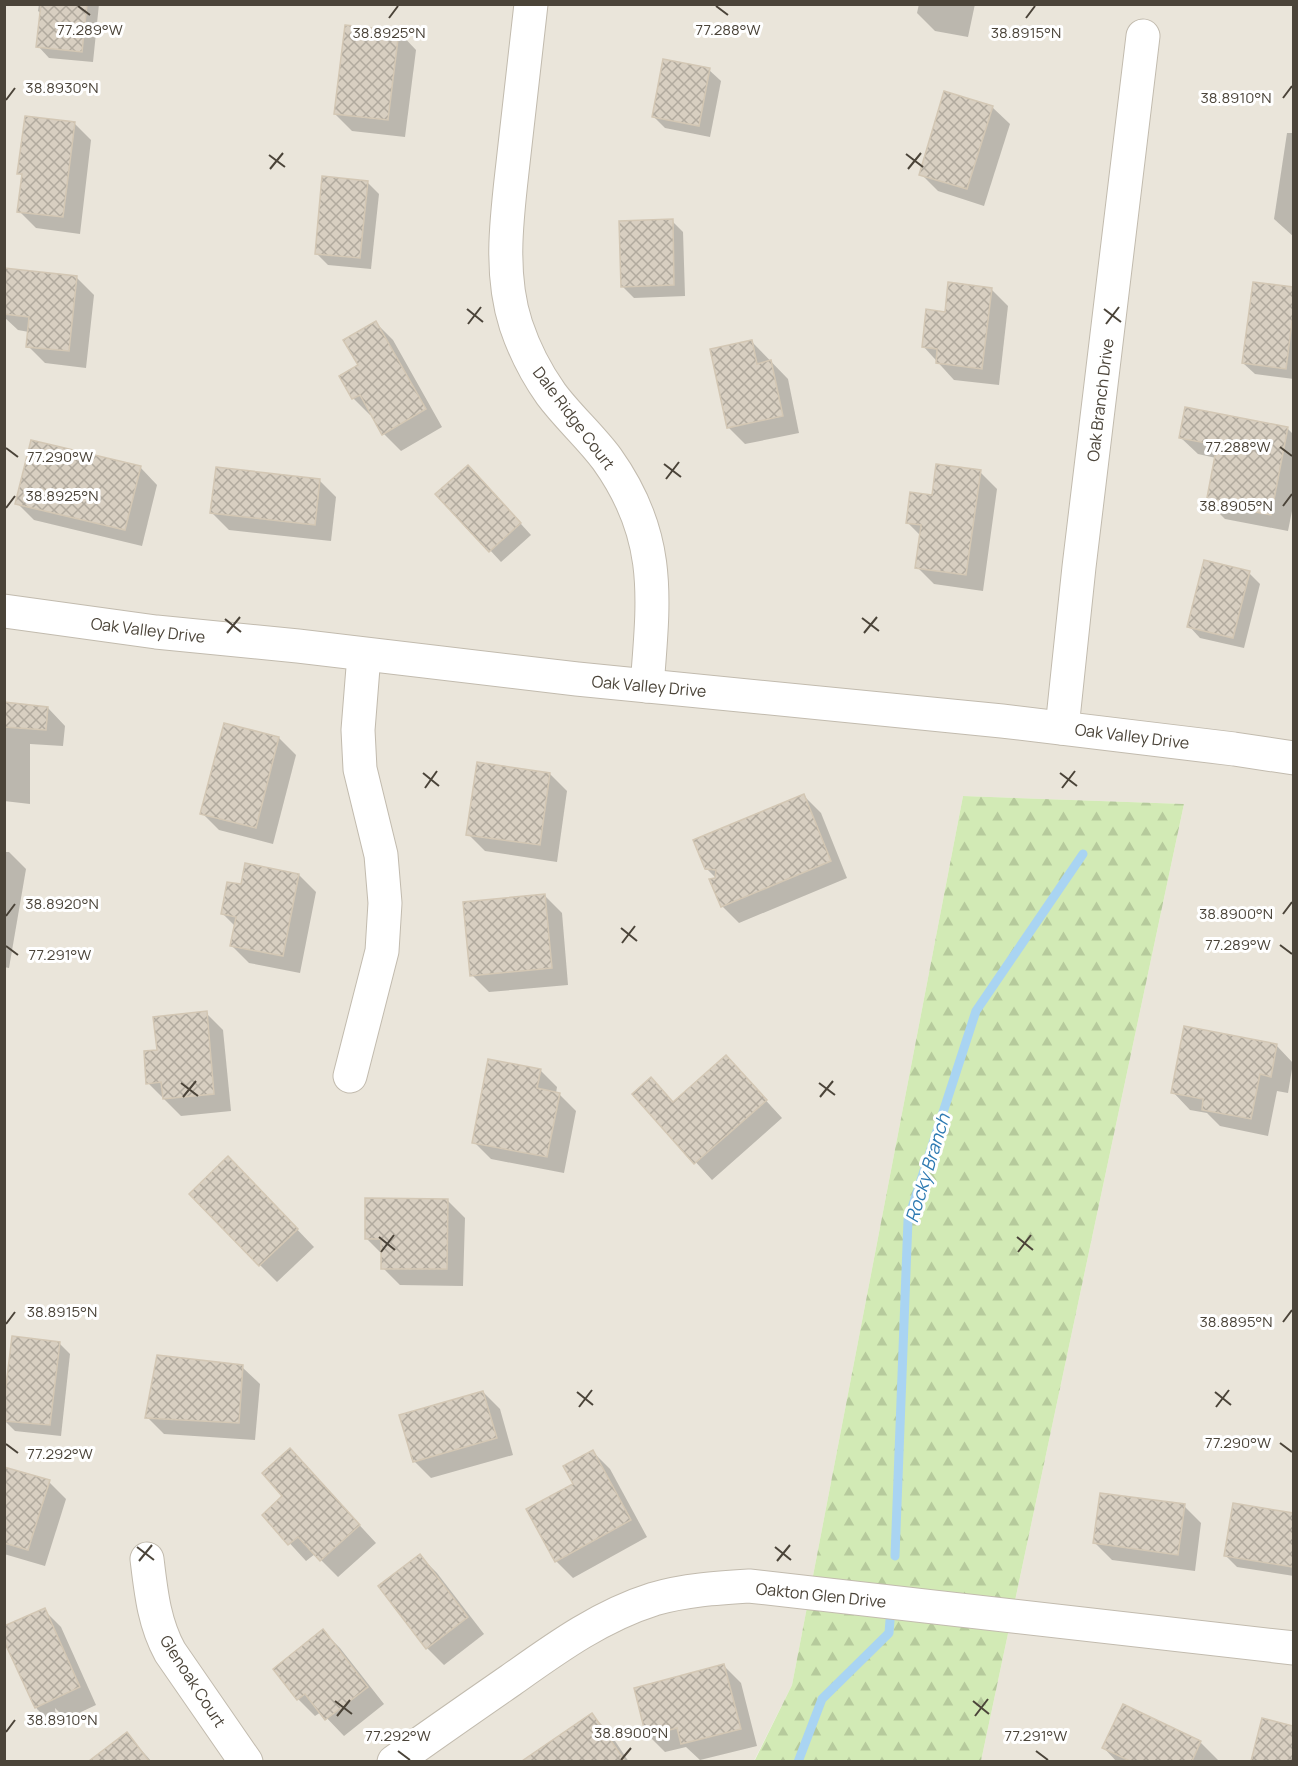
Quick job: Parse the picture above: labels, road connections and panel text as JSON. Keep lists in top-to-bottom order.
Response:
{
  "streets": {
    "street": [
      "Oak Branch Drive",
      "Dale Ridge Court",
      "Oak Valley Drive",
      "Oakton Glen Drive",
      "Glenoak Court"
    ]
  },
  "crossings": [
    ["Oak Branch Drive", "Oak Valley Drive"],
    ["Dale Ridge Court", "Oak Valley Drive"]
  ],
  "water": ["Rocky Branch"],
  "coordinates": [
    "77.289°W",
    "77.288°W",
    "38.8925°N",
    "38.8915°N",
    "38.8930°N",
    "38.8910°N",
    "77.290°W",
    "38.8905°N",
    "38.8920°N",
    "38.8900°N",
    "77.291°W",
    "38.8895°N",
    "77.292°W"
  ]
}
